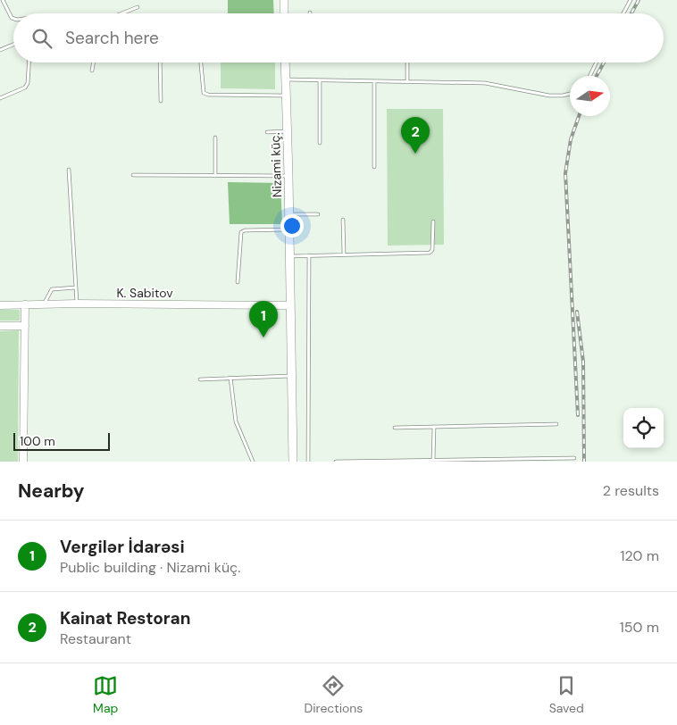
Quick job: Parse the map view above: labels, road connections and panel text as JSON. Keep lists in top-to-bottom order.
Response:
{
  "streets": {
    "main road": ["Nizami küç."],
    "street": ["K. Sabitov"]
  },
  "crossings": [
    ["Nizami küç.", "K. Sabitov"]
  ],
  "scale_bar": "100 m",
  "north": "right",
  "page": {
    "search": "Search here",
    "pins": ["2", "1"],
    "scale": "100 m",
    "heading": ["Nearby", "2 results"],
    "list": [
      {
        "mark": "1",
        "name": "Vergilər İdarəsi",
        "note": "Public building · Nizami küç.",
        "value": "120 m"
      },
      {
        "mark": "2",
        "name": "Kainat Restoran",
        "note": "Restaurant",
        "value": "150 m"
      }
    ],
    "nav": ["Map", "Directions", "Saved"]
  }
}
